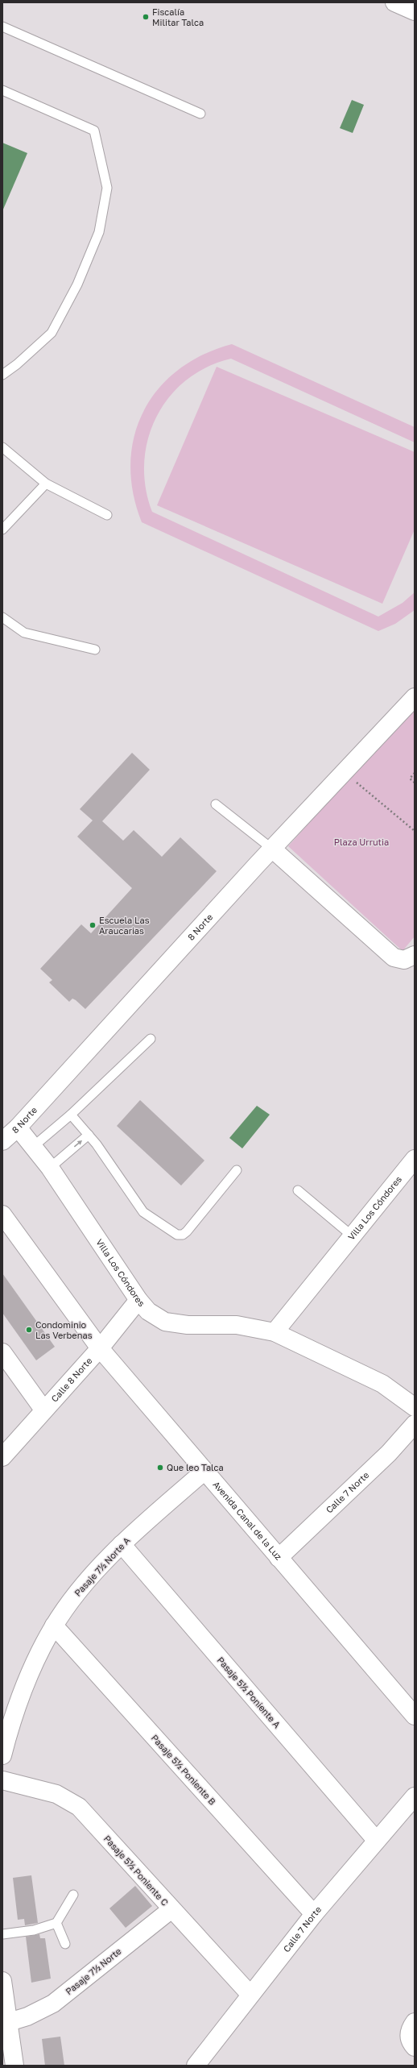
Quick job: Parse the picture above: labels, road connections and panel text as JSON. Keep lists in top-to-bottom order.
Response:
{
  "streets": {
    "street": [
      "8 Norte",
      "Villa Los Cóndores",
      "Calle 8 Norte",
      "Calle 7 Norte",
      "Avenida Canal de la Luz",
      "Pasaje 7½ Norte A",
      "Pasaje 5½ Poniente A",
      "Pasaje 5½ Poniente B",
      "Pasaje 5½ Poniente C",
      "Pasaje 7½ Norte"
    ]
  },
  "crossings": [
    ["8 Norte", "Villa Los Cóndores"],
    ["Villa Los Cóndores", "Calle 8 Norte"],
    ["Calle 8 Norte", "Avenida Canal de la Luz"],
    ["Calle 7 Norte", "Avenida Canal de la Luz"],
    ["Calle 7 Norte", "Pasaje 5½ Poniente A"],
    ["Calle 7 Norte", "Pasaje 5½ Poniente B"],
    ["Calle 7 Norte", "Pasaje 5½ Poniente C"],
    ["Avenida Canal de la Luz", "Pasaje 7½ Norte A"],
    ["Pasaje 7½ Norte A", "Pasaje 5½ Poniente A"],
    ["Pasaje 7½ Norte A", "Pasaje 5½ Poniente B"],
    ["Pasaje 5½ Poniente C", "Pasaje 7½ Norte"]
  ],
  "parks": ["Plaza Urrutia"],
  "places": [
    "Fiscalía Militar Talca",
    "Escuela Las Araucarias",
    "Condominio Las Verbenas",
    "Que leo Talca"
  ]
}
